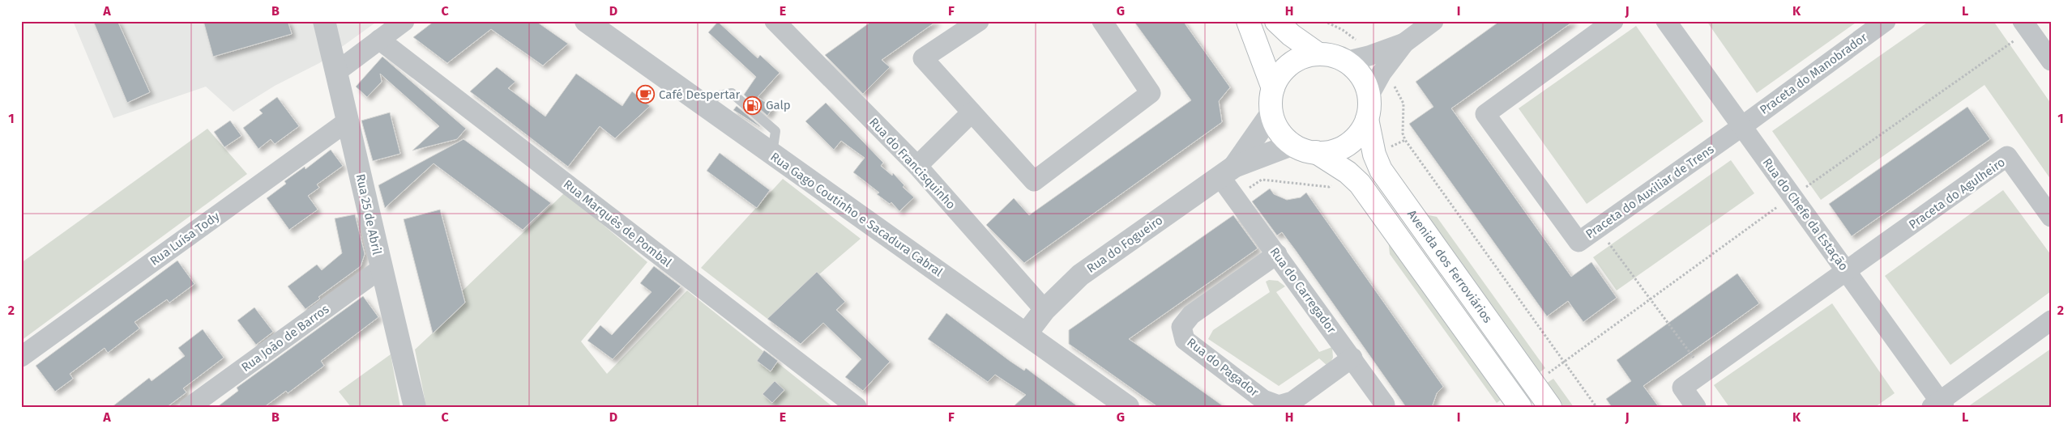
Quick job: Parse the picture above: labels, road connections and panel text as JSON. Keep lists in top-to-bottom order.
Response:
{
  "streets": {
    "main road": ["Avenida dos Ferroviários"],
    "street": [
      "Praceta do Manobrador",
      "Rua do Francisquinho",
      "Praceta do Auxiliar de Trens",
      "Praceta do Agulheiro",
      "Rua 25 de Abril",
      "Rua Gago Coutinho e Sacadura Cabral",
      "Rua do Chefe da Estação",
      "Rua Marquês de Pombal",
      "Rua Luísa Tody",
      "Rua do Fogueiro",
      "Rua do Carregador",
      "Rua João de Barros",
      "Rua do Pagador"
    ]
  },
  "crossings": [
    ["Praceta do Manobrador", "Praceta do Auxiliar de Trens"],
    ["Praceta do Manobrador", "Rua do Chefe da Estação"],
    ["Rua do Francisquinho", "Rua do Fogueiro"],
    ["Praceta do Auxiliar de Trens", "Rua do Chefe da Estação"],
    ["Praceta do Agulheiro", "Rua do Chefe da Estação"],
    ["Rua 25 de Abril", "Rua Luísa Tody"],
    ["Rua 25 de Abril", "Rua João de Barros"],
    ["Rua Gago Coutinho e Sacadura Cabral", "Rua do Fogueiro"],
    ["Rua do Fogueiro", "Avenida dos Ferroviários"],
    ["Rua do Fogueiro", "Rua do Carregador"],
    ["Rua do Carregador", "Rua do Pagador"]
  ],
  "places": {
    "cafe": ["Café Despertar"],
    "fuel station": ["Galp"]
  },
  "grid": {
    "columns": [
      "A",
      "B",
      "C",
      "D",
      "E",
      "F",
      "G",
      "H",
      "I",
      "J",
      "K",
      "L"
    ],
    "rows": ["1", "2"]
  }
}
